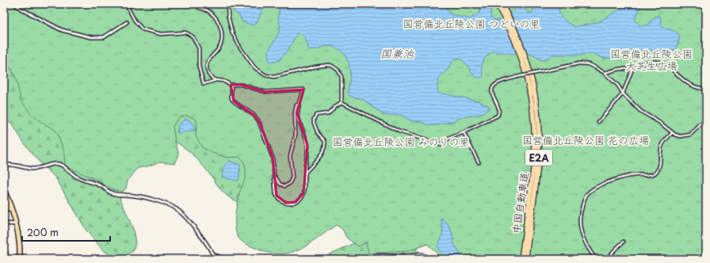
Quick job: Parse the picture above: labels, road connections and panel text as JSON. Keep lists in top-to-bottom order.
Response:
{
  "streets": {
    "highway": ["E2A", "中国自動車道"]
  },
  "water": ["国兼池"],
  "parks": [
    "国営備北丘陵公園 つどいの里",
    "国営備北丘陵公園 大芝生広場",
    "国営備北丘陵公園 花の広場",
    "国営備北丘陵公園 みのりの里"
  ],
  "scale_bar": "200 m"
}
